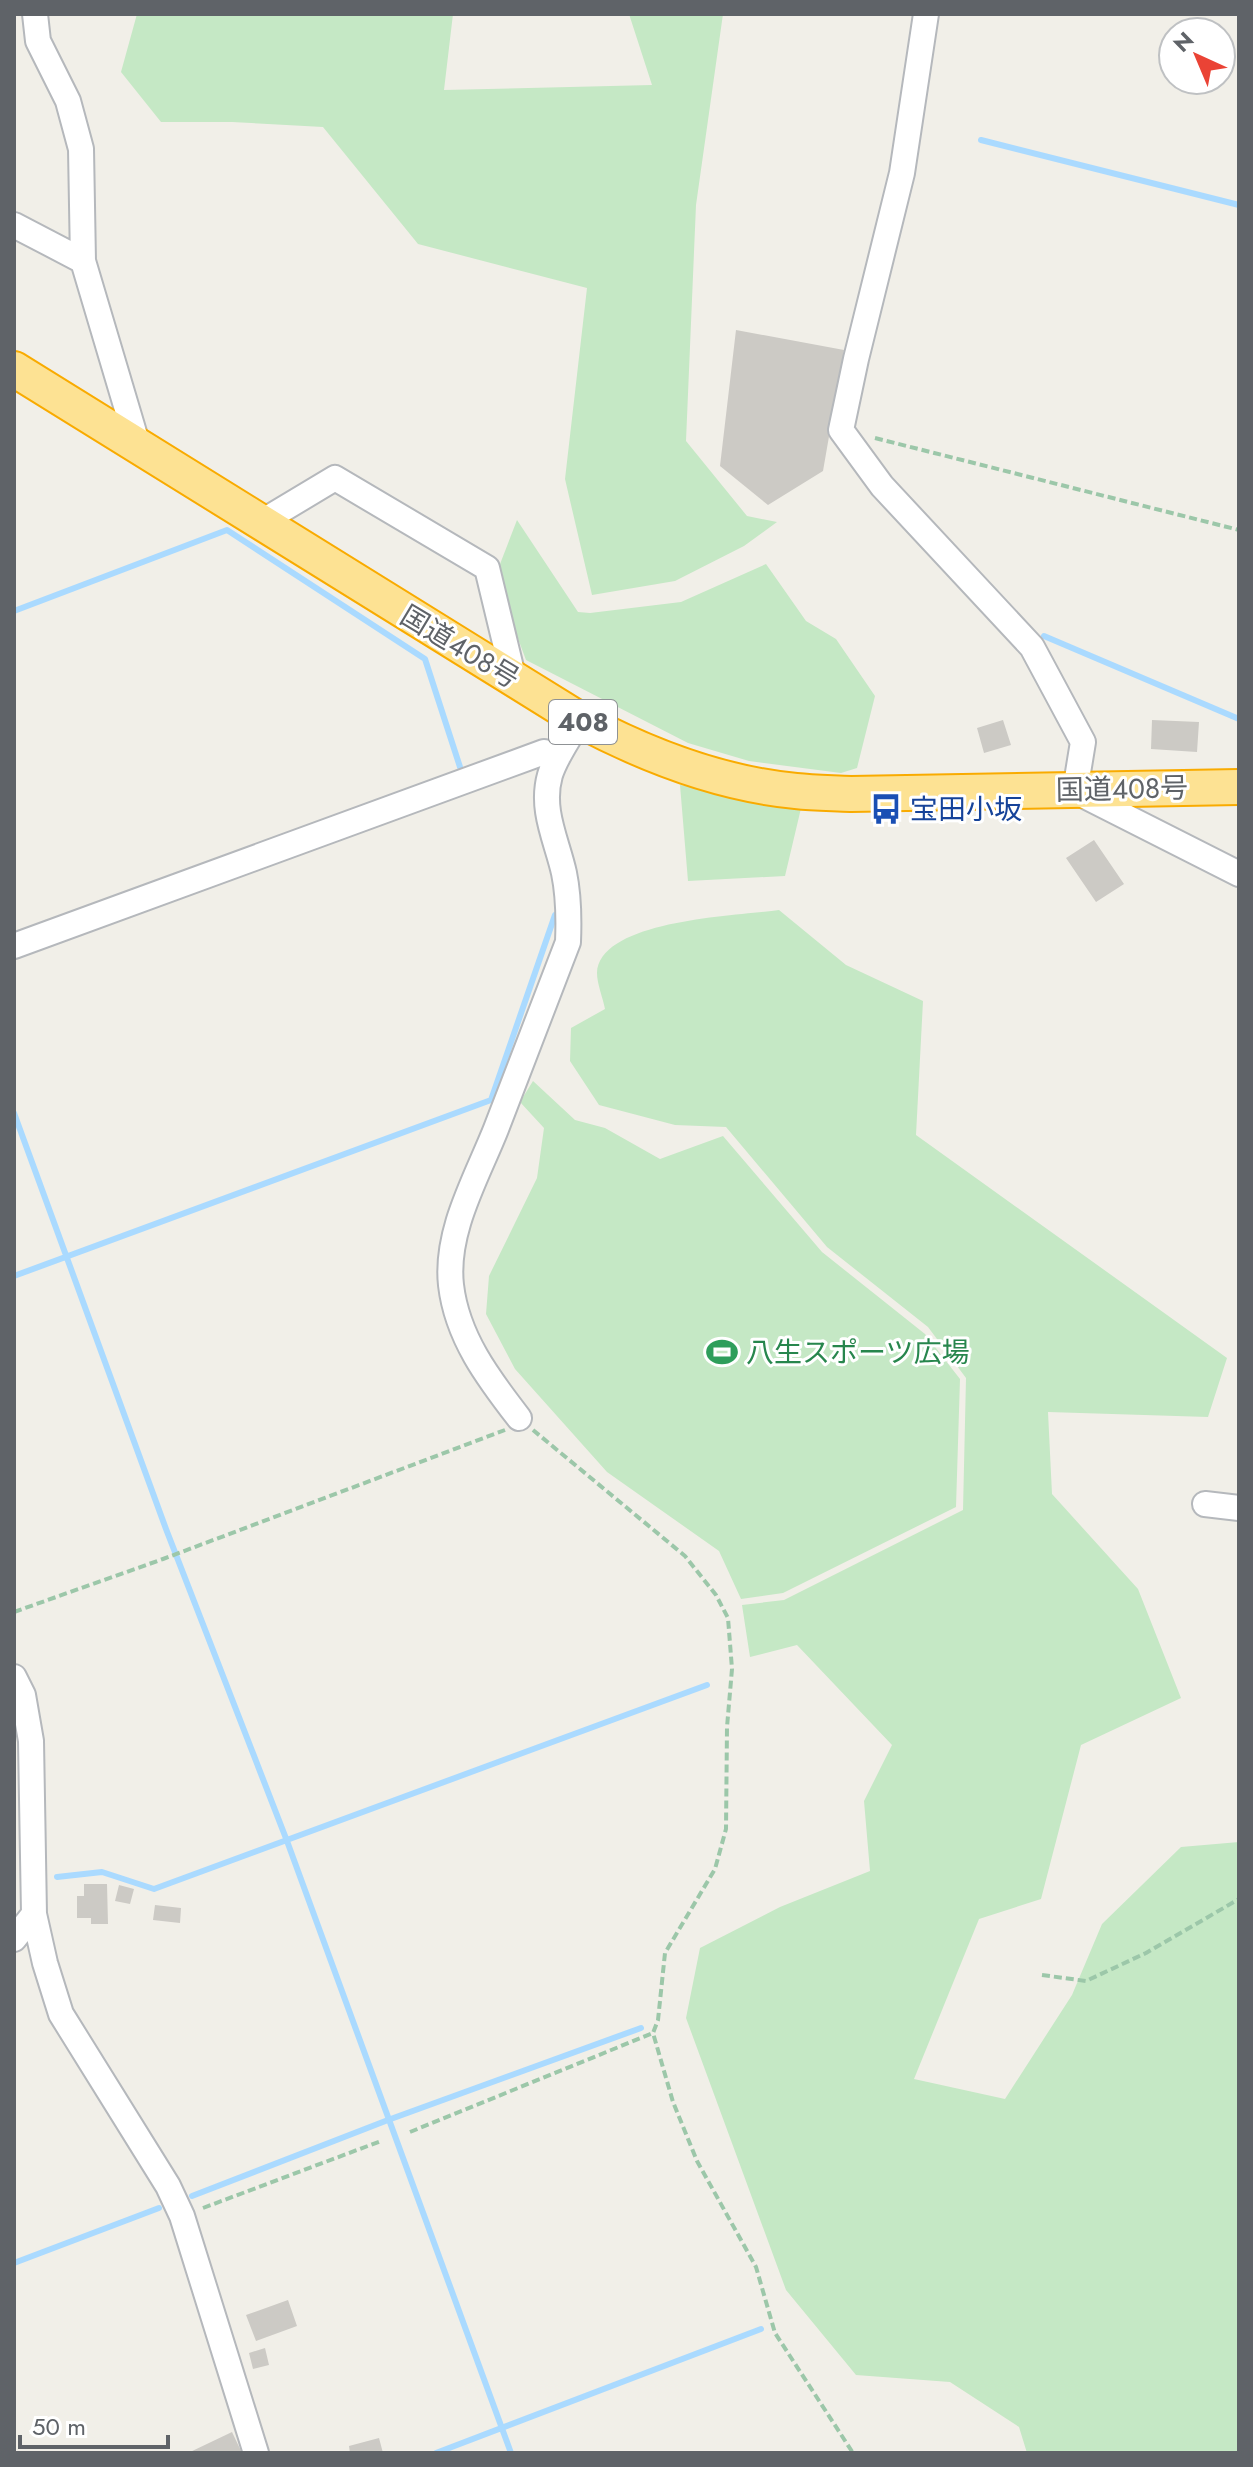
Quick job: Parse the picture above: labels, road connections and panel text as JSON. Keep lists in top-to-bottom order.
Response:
{
  "streets": {
    "highway": ["国道408号", "408"]
  },
  "places": {
    "bus stop": ["宝田小坂"],
    "sports": ["八生スポーツ広場"]
  },
  "scale_bar": "50 m",
  "north": "top left"
}
